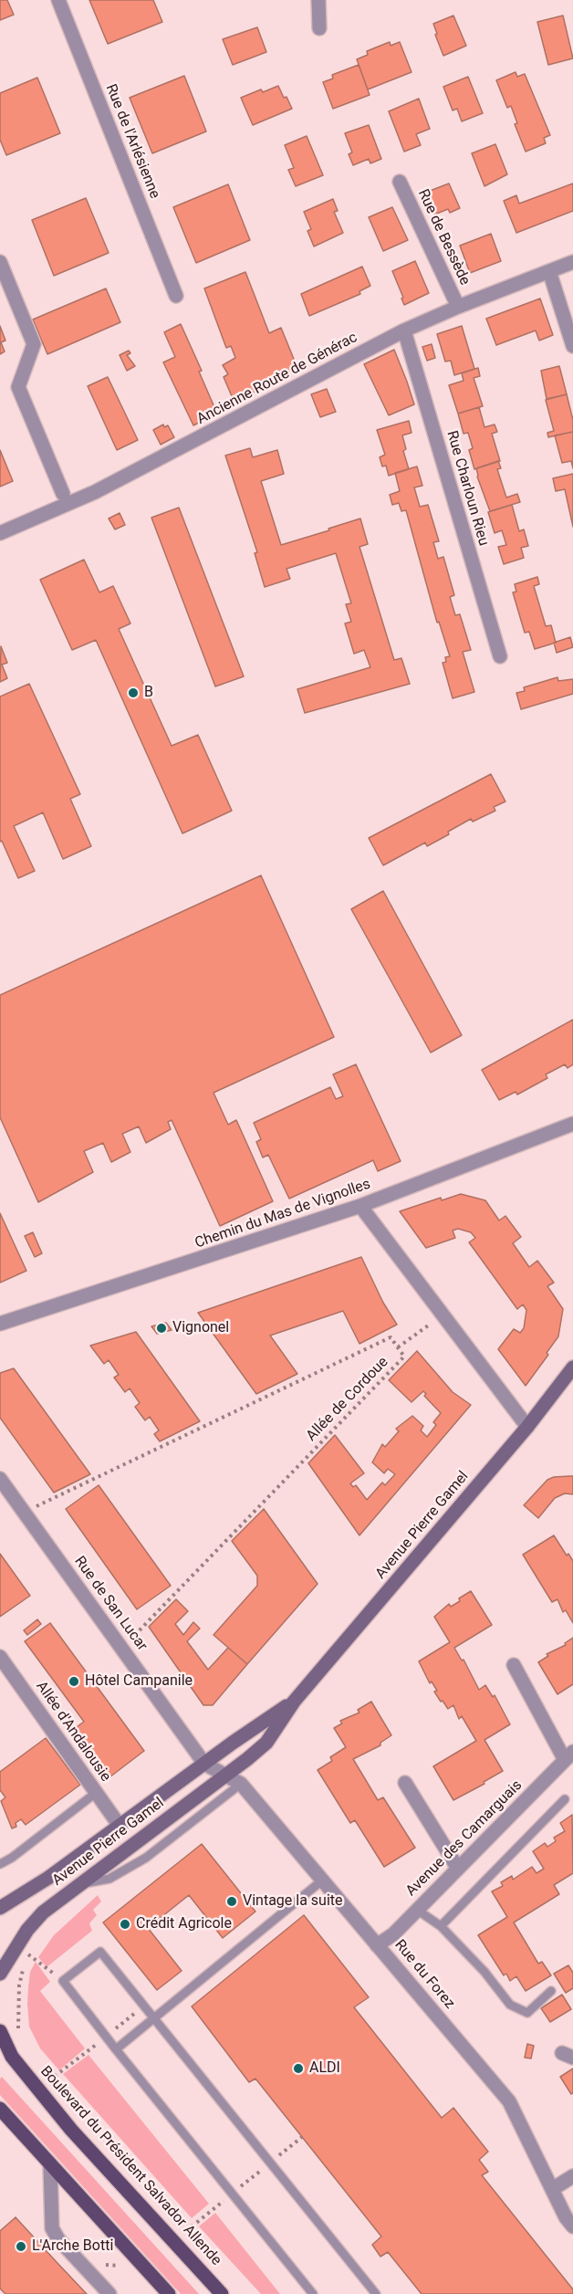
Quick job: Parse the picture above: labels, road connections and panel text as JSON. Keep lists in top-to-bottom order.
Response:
{
  "streets": {
    "main road": ["Boulevard du Président Salvador Allende"],
    "street": [
      "Rue de l'Arlésienne",
      "Rue de Bessède",
      "Ancienne Route de Générac",
      "Rue Charloun Rieu",
      "Chemin du Mas de Vignolles",
      "Avenue Pierre Gamel",
      "Rue de San Lucar",
      "Allée d'Andalousie",
      "Avenue des Camarguais",
      "Rue du Forez"
    ],
    "path": ["Allée de Cordoue"]
  },
  "crossings": [
    ["Rue de Bessède", "Ancienne Route de Générac"],
    ["Ancienne Route de Générac", "Rue Charloun Rieu"],
    ["Allée de Cordoue", "Rue de San Lucar"],
    ["Avenue Pierre Gamel", "Rue de San Lucar"],
    ["Avenue Pierre Gamel", "Allée d'Andalousie"],
    ["Avenue Pierre Gamel", "Rue du Forez"],
    ["Rue de San Lucar", "Rue du Forez"],
    ["Avenue des Camarguais", "Rue du Forez"]
  ],
  "places": [
    "B",
    "Vignonel",
    "Hôtel Campanile",
    "Vintage la suite",
    "Crédit Agricole",
    "ALDI",
    "L'Arche Botti"
  ]
}
